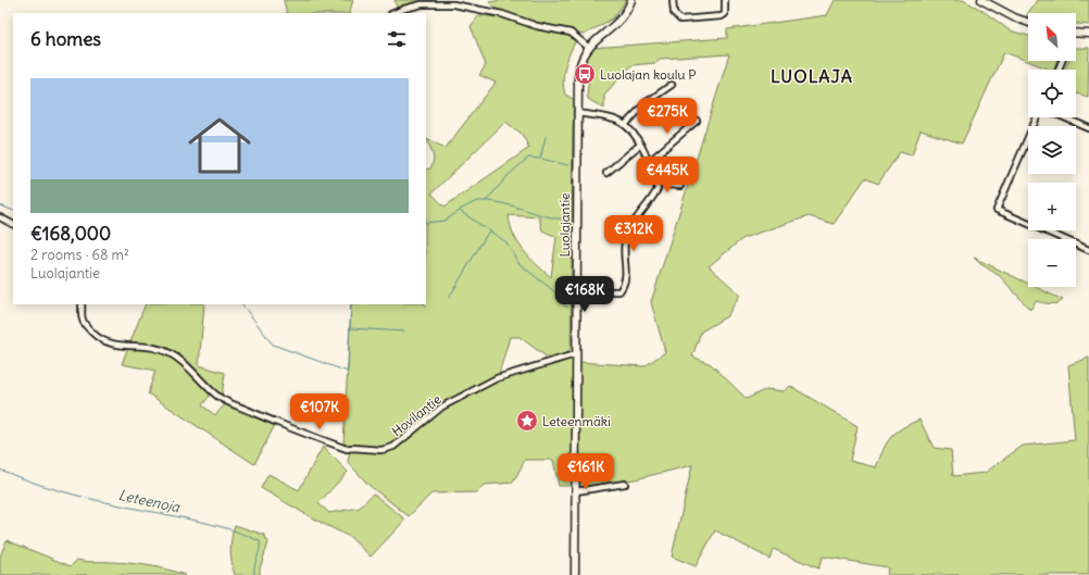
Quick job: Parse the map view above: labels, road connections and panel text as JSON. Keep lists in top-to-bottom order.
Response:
{
  "streets": {
    "main road": ["Luolajantie"],
    "street": ["Hovilantie"]
  },
  "crossings": [
    ["Luolajantie", "Hovilantie"]
  ],
  "districts": ["LUOLAJA"],
  "water": ["Leteenoja"],
  "places": {
    "bus stop": ["Luolajan koulu P"],
    "place": ["Leteenmäki"]
  },
  "north": "top left",
  "page": {
    "map_buttons": ["+", "−"],
    "heading": "6 homes",
    "list": [
      {
        "name": "€168,000",
        "note": "2 rooms · 68 m² · Luolajantie"
      }
    ],
    "price": [
      "€275K",
      "€445K",
      "€312K",
      "€168K",
      "€107K",
      "€161K"
    ]
  }
}
